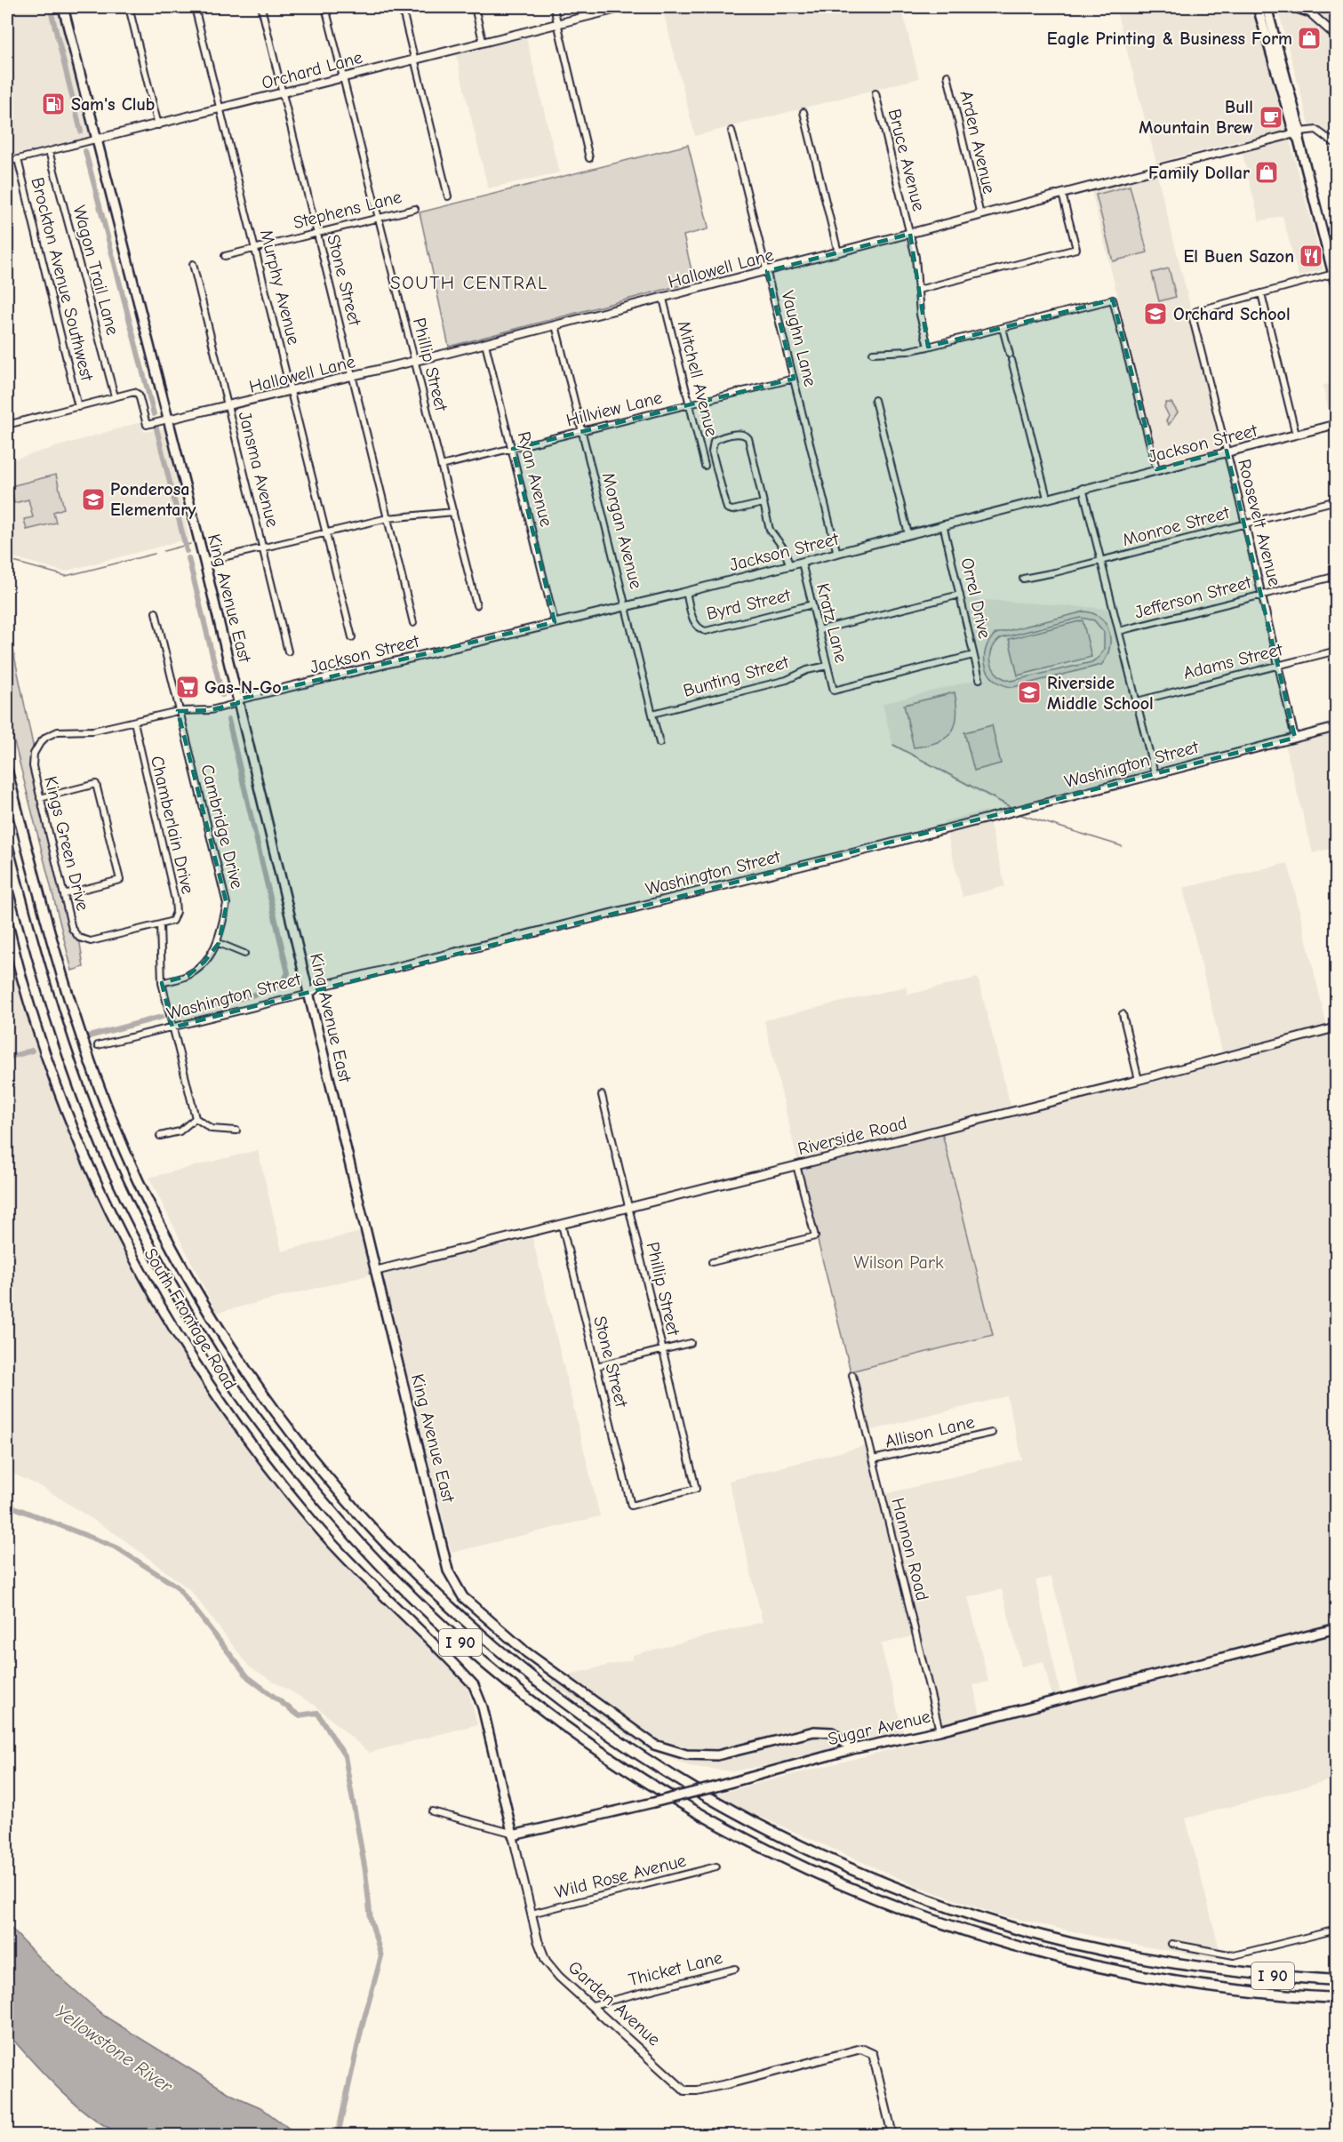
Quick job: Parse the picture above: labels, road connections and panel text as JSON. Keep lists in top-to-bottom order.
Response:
{
  "streets": {
    "highway": ["I 90"],
    "main road": [
      "King Avenue East",
      "South Frontage Road",
      "Sugar Avenue",
      "Garden Avenue"
    ],
    "street": [
      "Orchard Lane",
      "Arden Avenue",
      "Bruce Avenue",
      "Stephens Lane",
      "Hallowell Lane",
      "Wagon Trail Lane",
      "Brockton Avenue Southwest",
      "Stone Street",
      "Murphy Avenue",
      "Vaughn Lane",
      "Phillip Street",
      "Mitchell Avenue",
      "Hillview Lane",
      "Jackson Street",
      "Jansma Avenue",
      "Ryan Avenue",
      "Roosevelt Avenue",
      "Monroe Street",
      "Morgan Avenue",
      "Jefferson Street",
      "Orrel Drive",
      "Byrd Street",
      "Kratz Lane",
      "Adams Street",
      "Bunting Street",
      "Washington Street",
      "Chamberlain Drive",
      "Cambridge Drive",
      "Kings Green Drive",
      "Riverside Road",
      "Allison Lane",
      "Hannon Road",
      "Wild Rose Avenue",
      "Thicket Lane"
    ]
  },
  "crossings": [
    ["Orchard Lane", "Wagon Trail Lane"],
    ["Orchard Lane", "Brockton Avenue Southwest"],
    ["Orchard Lane", "Stone Street"],
    ["Orchard Lane", "Murphy Avenue"],
    ["Orchard Lane", "Phillip Street"],
    ["Orchard Lane", "King Avenue East"],
    ["Arden Avenue", "Hallowell Lane"],
    ["Bruce Avenue", "Hallowell Lane"],
    ["Stephens Lane", "Stone Street"],
    ["Stephens Lane", "Murphy Avenue"],
    ["Stephens Lane", "Phillip Street"],
    ["Hallowell Lane", "Wagon Trail Lane"],
    ["Hallowell Lane", "Stone Street"],
    ["Hallowell Lane", "Murphy Avenue"],
    ["Hallowell Lane", "Vaughn Lane"],
    ["Hallowell Lane", "Phillip Street"],
    ["Hallowell Lane", "Mitchell Avenue"],
    ["Hallowell Lane", "Jansma Avenue"],
    ["Hallowell Lane", "Ryan Avenue"],
    ["Hallowell Lane", "Morgan Avenue"],
    ["Hallowell Lane", "King Avenue East"],
    ["Stone Street", "Phillip Street"],
    ["Stone Street", "Riverside Road"],
    ["Vaughn Lane", "Hillview Lane"],
    ["Vaughn Lane", "Jackson Street"],
    ["Phillip Street", "Hillview Lane"],
    ["Phillip Street", "Riverside Road"],
    ["Mitchell Avenue", "Hillview Lane"],
    ["Hillview Lane", "Ryan Avenue"],
    ["Hillview Lane", "Morgan Avenue"],
    ["Jackson Street", "Ryan Avenue"],
    ["Jackson Street", "Roosevelt Avenue"],
    ["Jackson Street", "Morgan Avenue"],
    ["Jackson Street", "King Avenue East"],
    ["Jackson Street", "Orrel Drive"],
    ["Jackson Street", "Byrd Street"],
    ["Jackson Street", "Kratz Lane"],
    ["Jackson Street", "Chamberlain Drive"],
    ["Jackson Street", "Cambridge Drive"],
    ["Jackson Street", "Kings Green Drive"],
    ["Roosevelt Avenue", "Monroe Street"],
    ["Roosevelt Avenue", "Jefferson Street"],
    ["Roosevelt Avenue", "Adams Street"],
    ["Roosevelt Avenue", "Washington Street"],
    ["Morgan Avenue", "Bunting Street"],
    ["King Avenue East", "Washington Street"],
    ["King Avenue East", "Riverside Road"],
    ["King Avenue East", "Sugar Avenue"],
    ["Orrel Drive", "Kratz Lane"],
    ["Byrd Street", "Kratz Lane"],
    ["Kratz Lane", "Bunting Street"],
    ["Chamberlain Drive", "Kings Green Drive"],
    ["South Frontage Road", "Garden Avenue"],
    ["Allison Lane", "Hannon Road"],
    ["Hannon Road", "Sugar Avenue"],
    ["Sugar Avenue", "Garden Avenue"],
    ["Wild Rose Avenue", "Garden Avenue"],
    ["Thicket Lane", "Garden Avenue"]
  ],
  "districts": ["SOUTH CENTRAL"],
  "water": ["Yellowstone River"],
  "parks": ["Wilson Park"],
  "places": {
    "shop": ["Eagle Printing & Business Form", "Family Dollar"],
    "fuel station": ["Sam's Club"],
    "cafe": ["Bull Mountain Brew"],
    "restaurant": ["El Buen Sazon"],
    "school or university": ["Orchard School", "Ponderosa Elementary", "Riverside Middle School"],
    "supermarket": ["Gas-N-Go"]
  }
}
